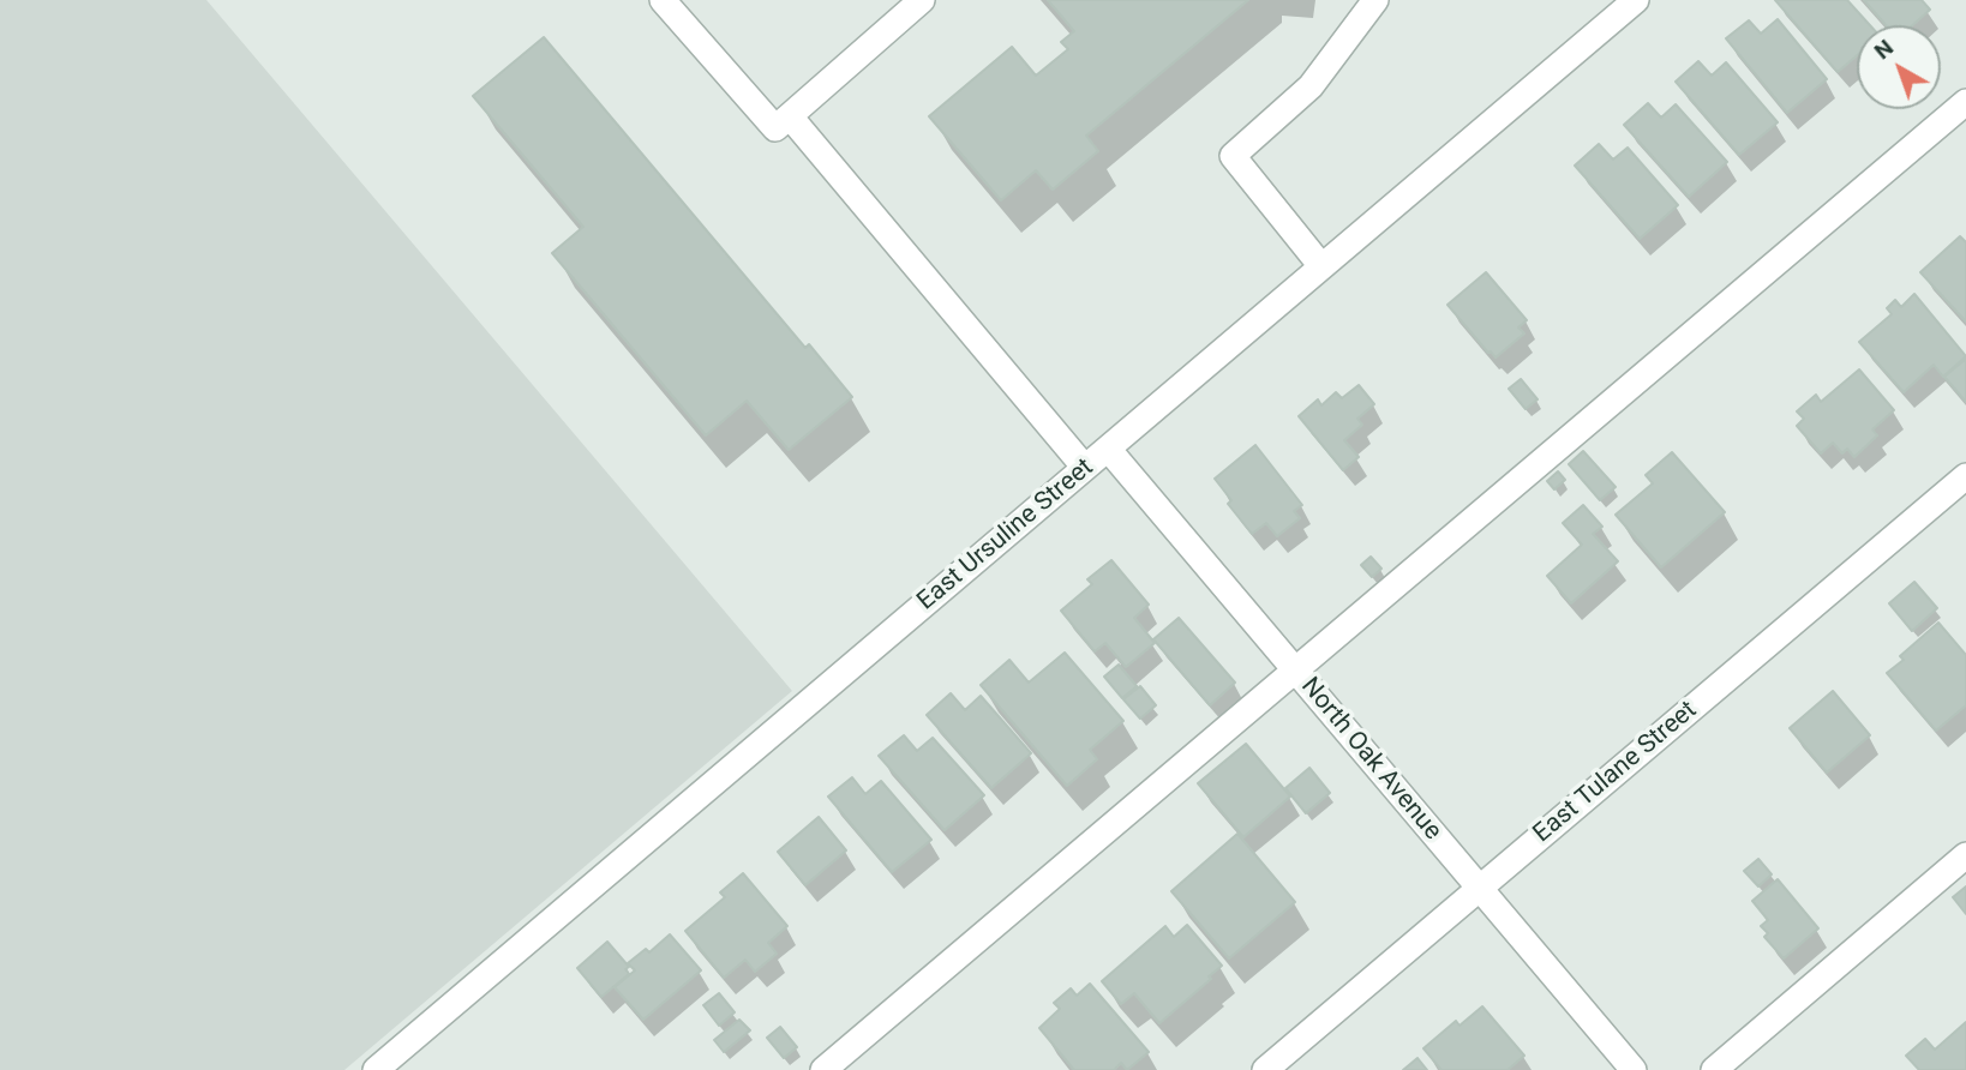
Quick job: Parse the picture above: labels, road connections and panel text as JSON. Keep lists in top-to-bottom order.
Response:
{
  "streets": {
    "street": ["East Ursuline Street", "North Oak Avenue", "East Tulane Street"]
  },
  "crossings": [
    ["East Ursuline Street", "North Oak Avenue"],
    ["North Oak Avenue", "East Tulane Street"]
  ],
  "north": "top left"
}
